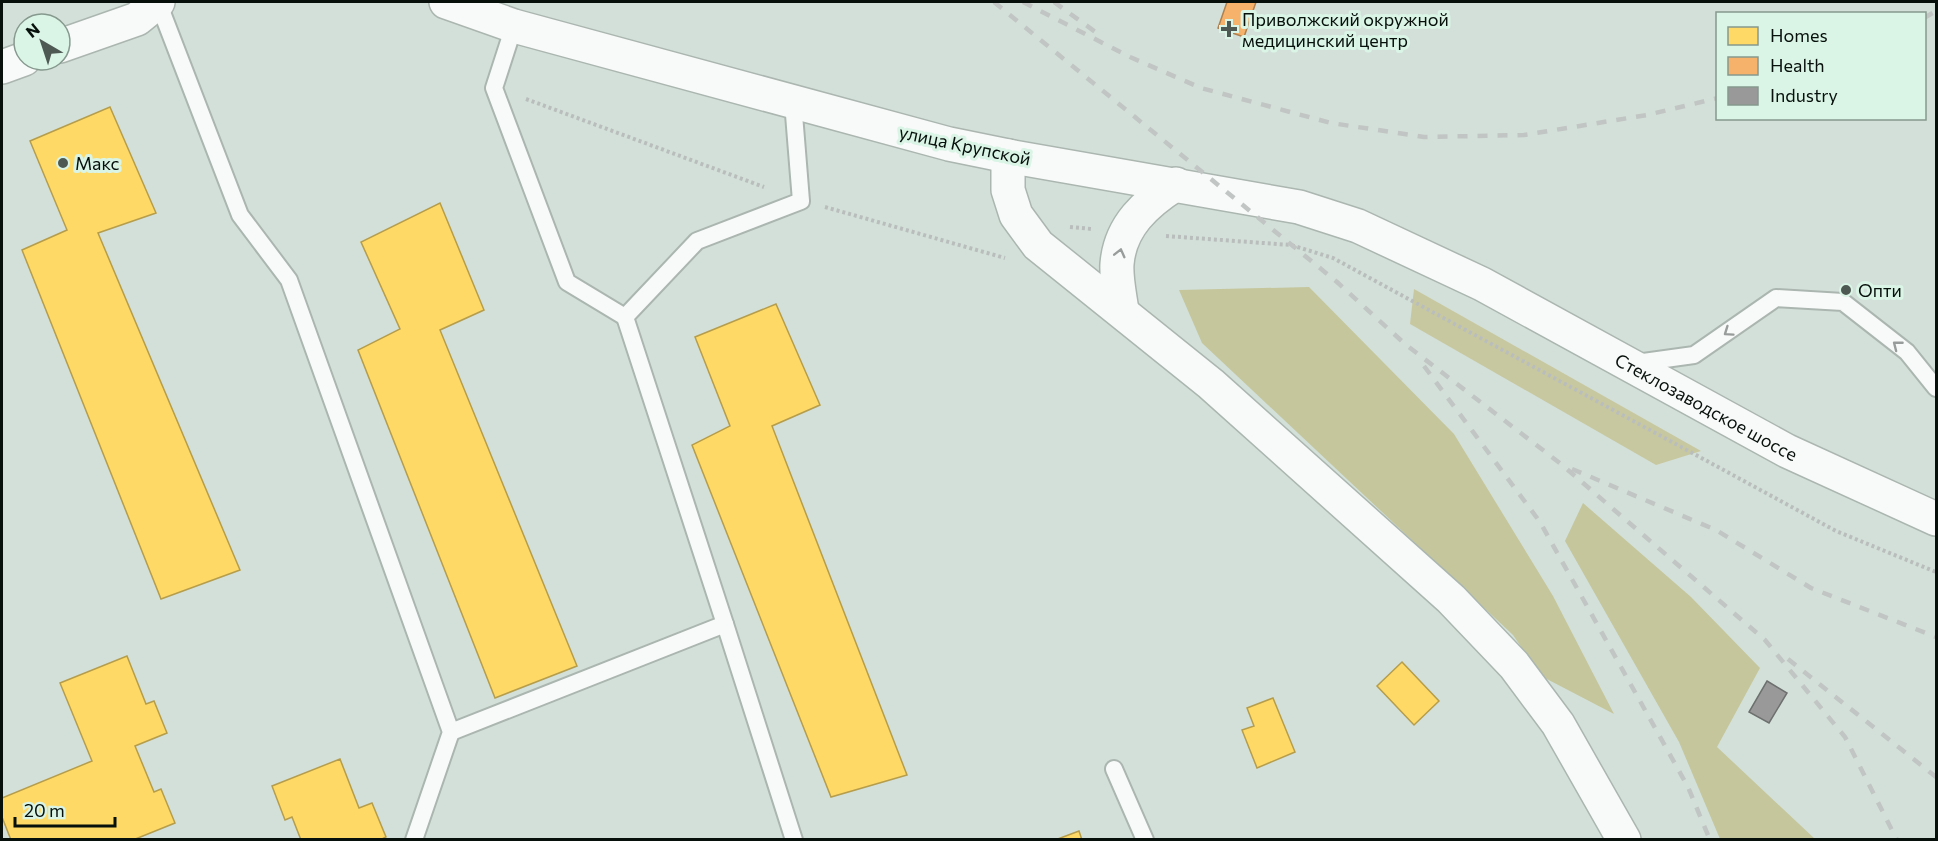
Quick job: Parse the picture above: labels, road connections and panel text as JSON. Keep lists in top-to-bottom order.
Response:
{
  "streets": {
    "main road": ["улица Крупской", "Стеклозаводское шоссе"]
  },
  "crossings": [
    ["улица Крупской", "Стеклозаводское шоссе"]
  ],
  "places": {
    "health": ["Приволжский окружной медицинский центр"],
    "other": ["Макс", "Опти"]
  },
  "legend": ["Homes", "Health", "Industry"],
  "scale_bar": "20 m",
  "north": "top left"
}
